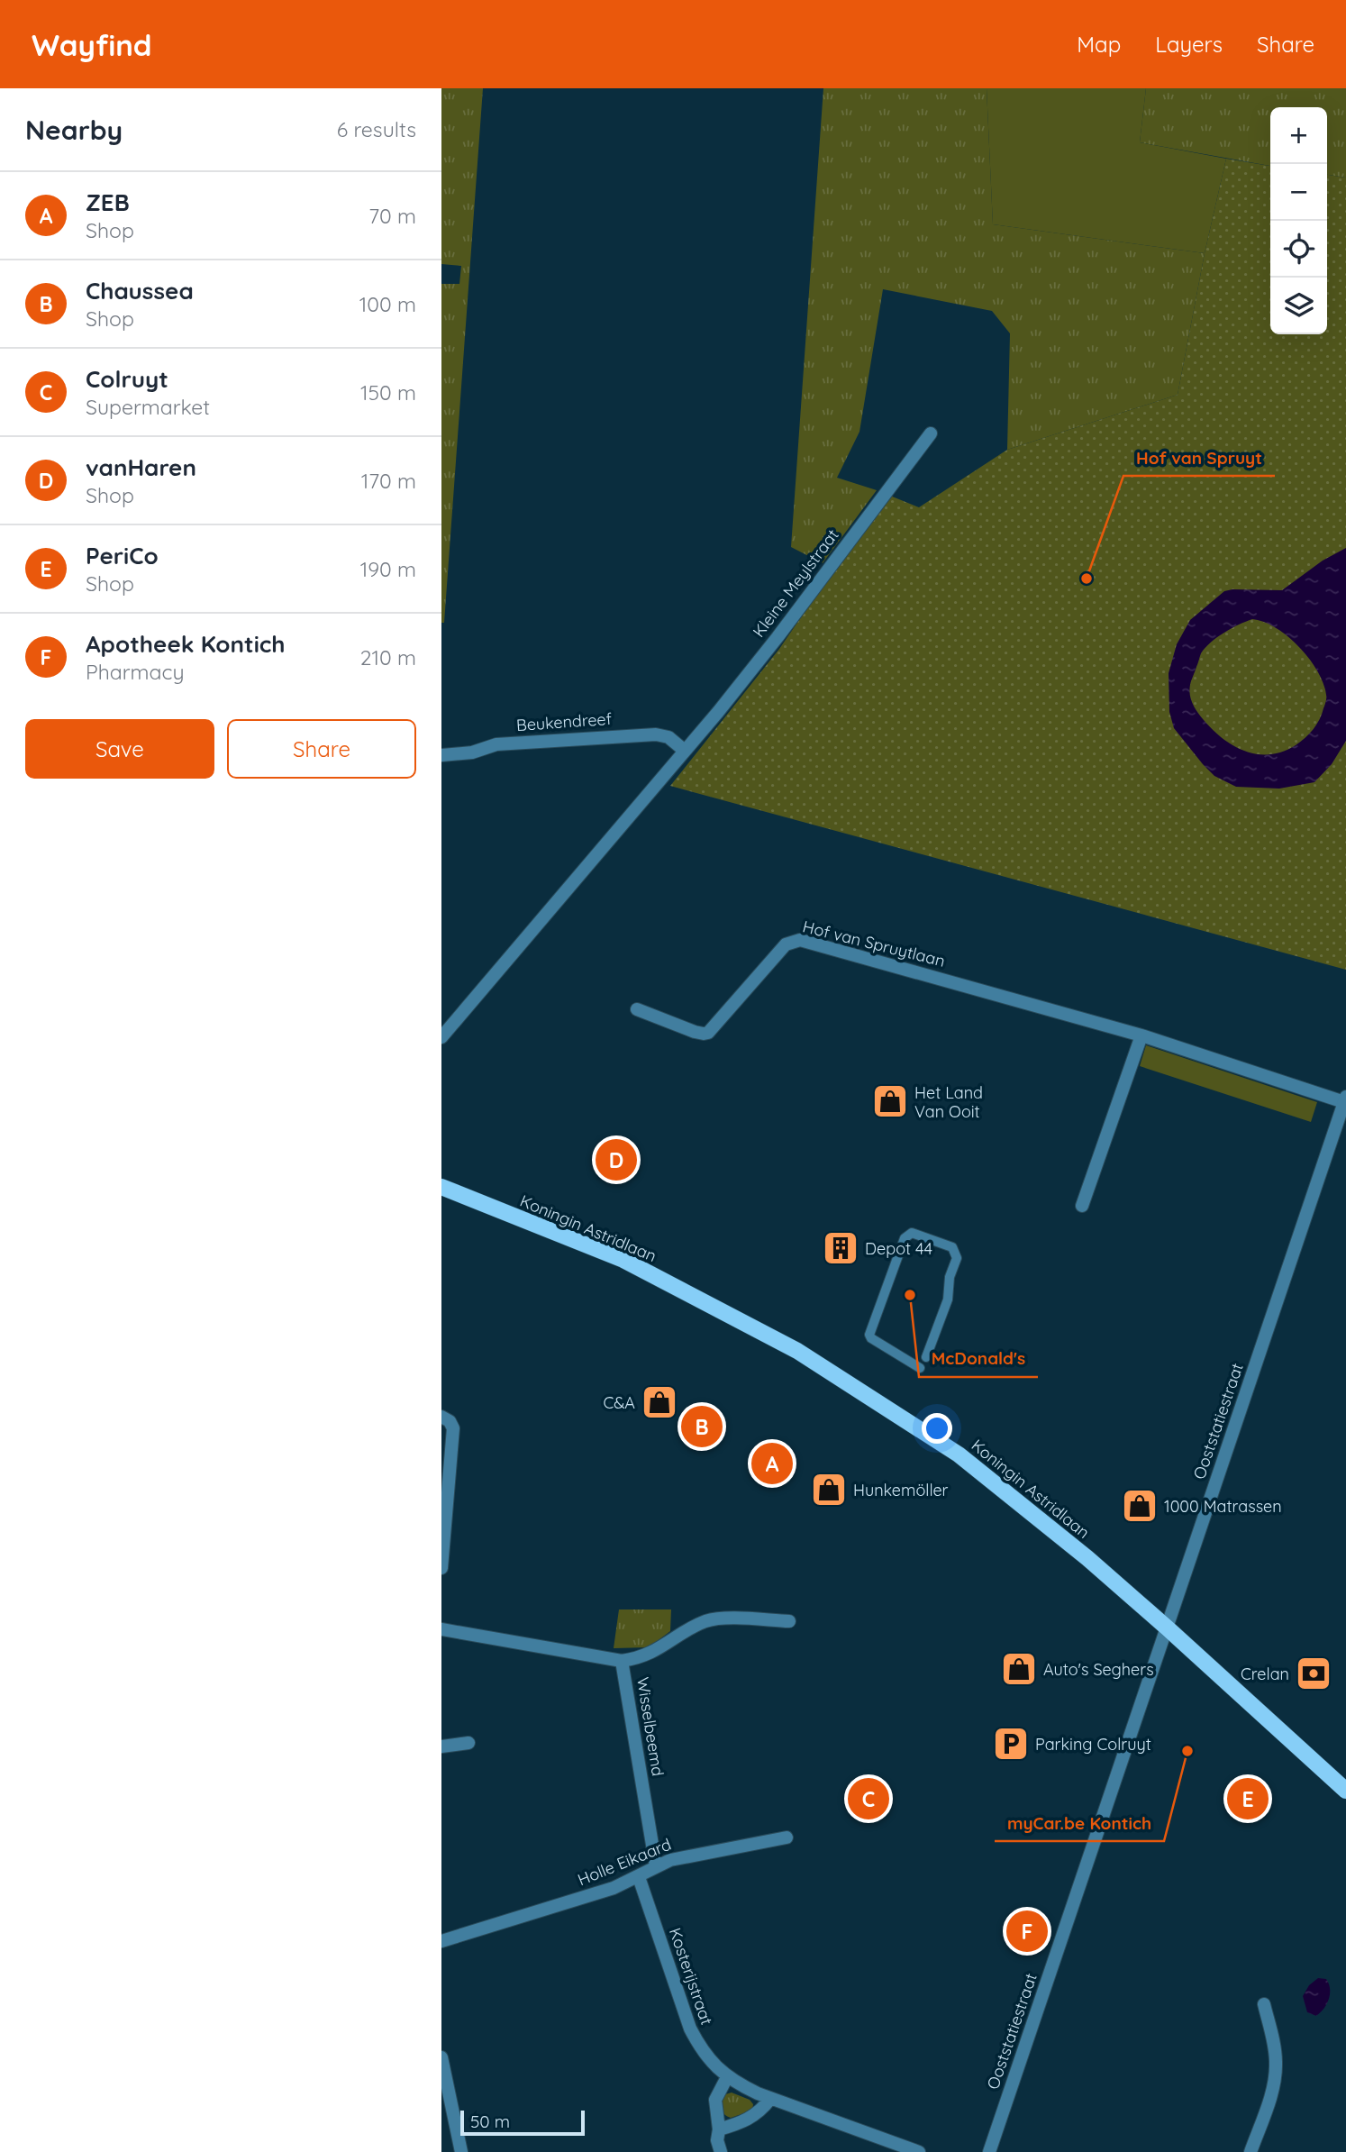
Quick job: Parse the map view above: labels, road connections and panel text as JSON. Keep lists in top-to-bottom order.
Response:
{
  "streets": {
    "main road": ["Koningin Astridlaan"],
    "street": [
      "Kleine Meylstraat",
      "Beukendreef",
      "Hof van Spruytlaan",
      "Ooststatiestraat",
      "Wisselbeemd",
      "Holle Eikaard",
      "Kosterijstraat"
    ]
  },
  "crossings": [
    ["Kleine Meylstraat", "Beukendreef"],
    ["Hof van Spruytlaan", "Ooststatiestraat"],
    ["Koningin Astridlaan", "Ooststatiestraat"],
    ["Wisselbeemd", "Holle Eikaard"],
    ["Holle Eikaard", "Kosterijstraat"]
  ],
  "places": {
    "other": ["Hof van Spruyt", "McDonald's", "myCar.be Kontich"],
    "shop": [
      "Het Land Van Ooit",
      "C&A",
      "Hunkemöller",
      "1000 Matrassen",
      "Auto's Seghers"
    ],
    "building": ["Depot 44"],
    "bank": ["Crelan"],
    "parking": ["Parking Colruyt"]
  },
  "scale_bar": "50 m",
  "page": {
    "header": "Wayfind",
    "nav": ["Map", "Layers", "Share"],
    "heading": ["Nearby", "6 results"],
    "map_buttons": ["+", "−"],
    "list": [
      {
        "mark": "A",
        "name": "ZEB",
        "note": "Shop",
        "value": "70 m"
      },
      {
        "mark": "B",
        "name": "Chaussea",
        "note": "Shop",
        "value": "100 m"
      },
      {
        "mark": "C",
        "name": "Colruyt",
        "note": "Supermarket",
        "value": "150 m"
      },
      {
        "mark": "D",
        "name": "vanHaren",
        "note": "Shop",
        "value": "170 m"
      },
      {
        "mark": "E",
        "name": "PeriCo",
        "note": "Shop",
        "value": "190 m"
      },
      {
        "mark": "F",
        "name": "Apotheek Kontich",
        "note": "Pharmacy",
        "value": "210 m"
      }
    ],
    "buttons": ["Save", "Share"],
    "pins": [
      "D",
      "B",
      "A",
      "C",
      "E",
      "F"
    ],
    "scale": "50 m"
  }
}
